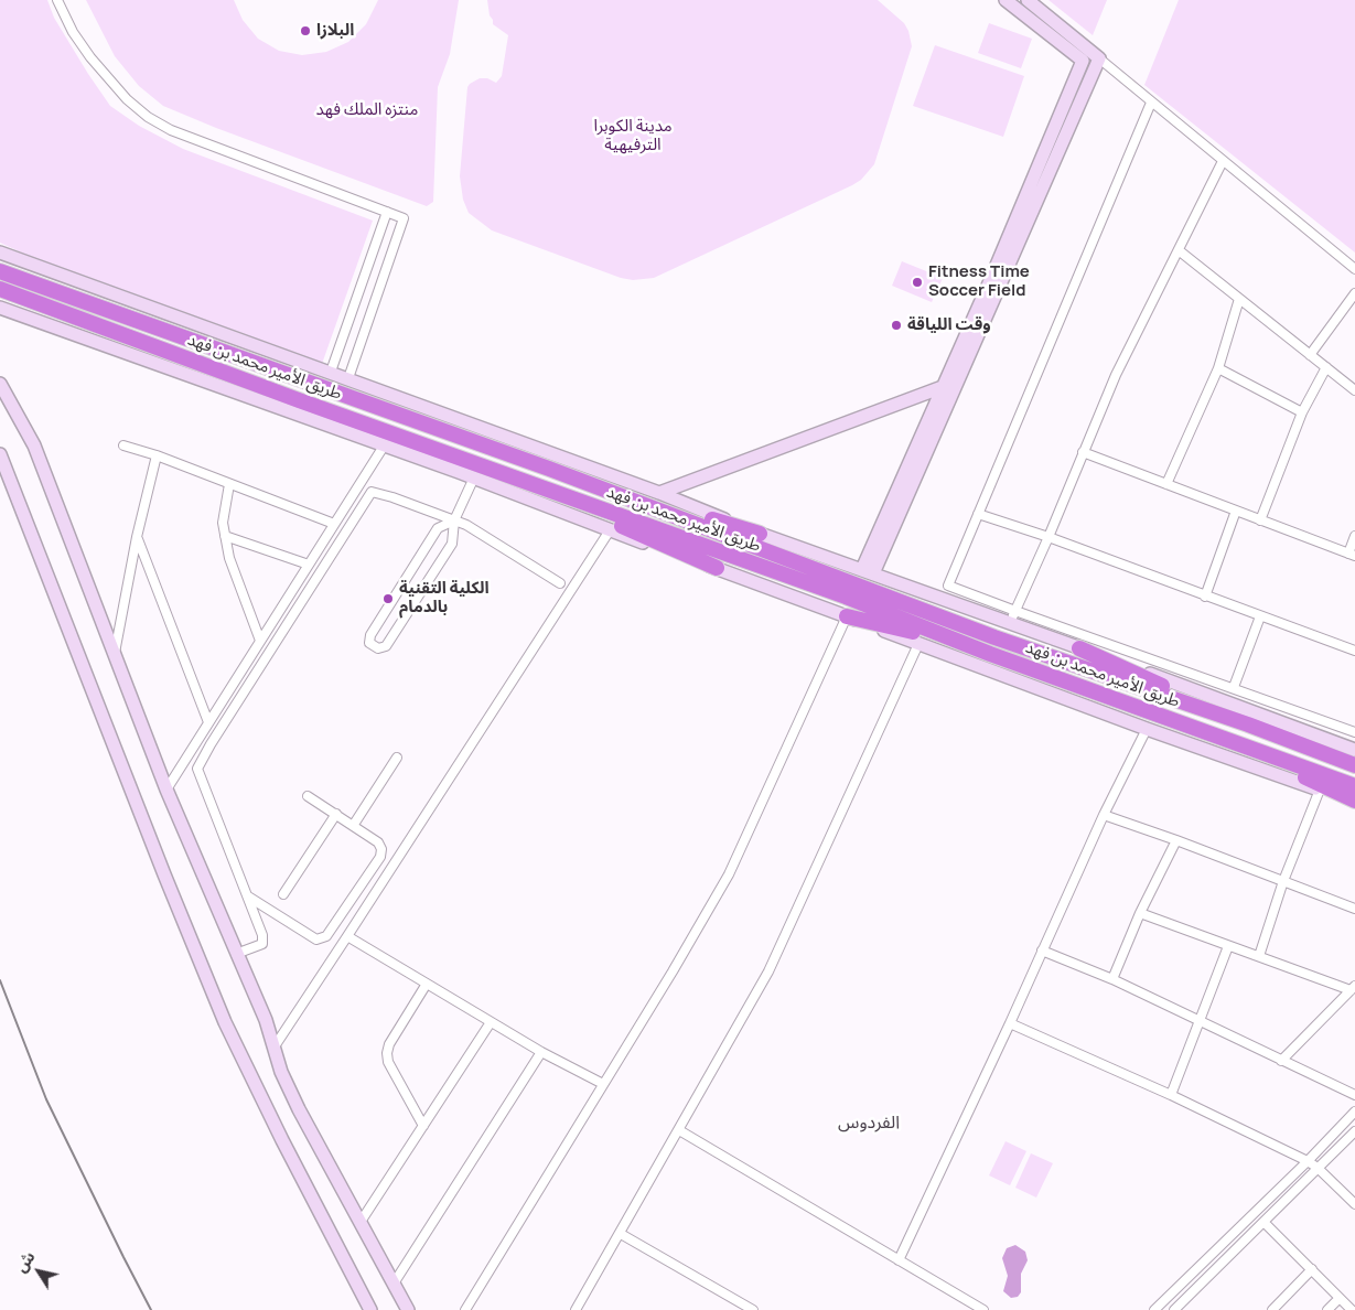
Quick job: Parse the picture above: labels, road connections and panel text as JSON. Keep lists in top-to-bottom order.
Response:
{
  "streets": {
    "highway": ["طريق الأمير محمد بن فهد"]
  },
  "districts": ["الفردوس"],
  "parks": ["منتزه الملك فهد", "مدينة الكوبرا الترفيهية"],
  "places": [
    "البلازا",
    "Fitness Time Soccer Field",
    "وقت اللياقة",
    "الكلية التقنية بالدمام"
  ],
  "north": "top left"
}
